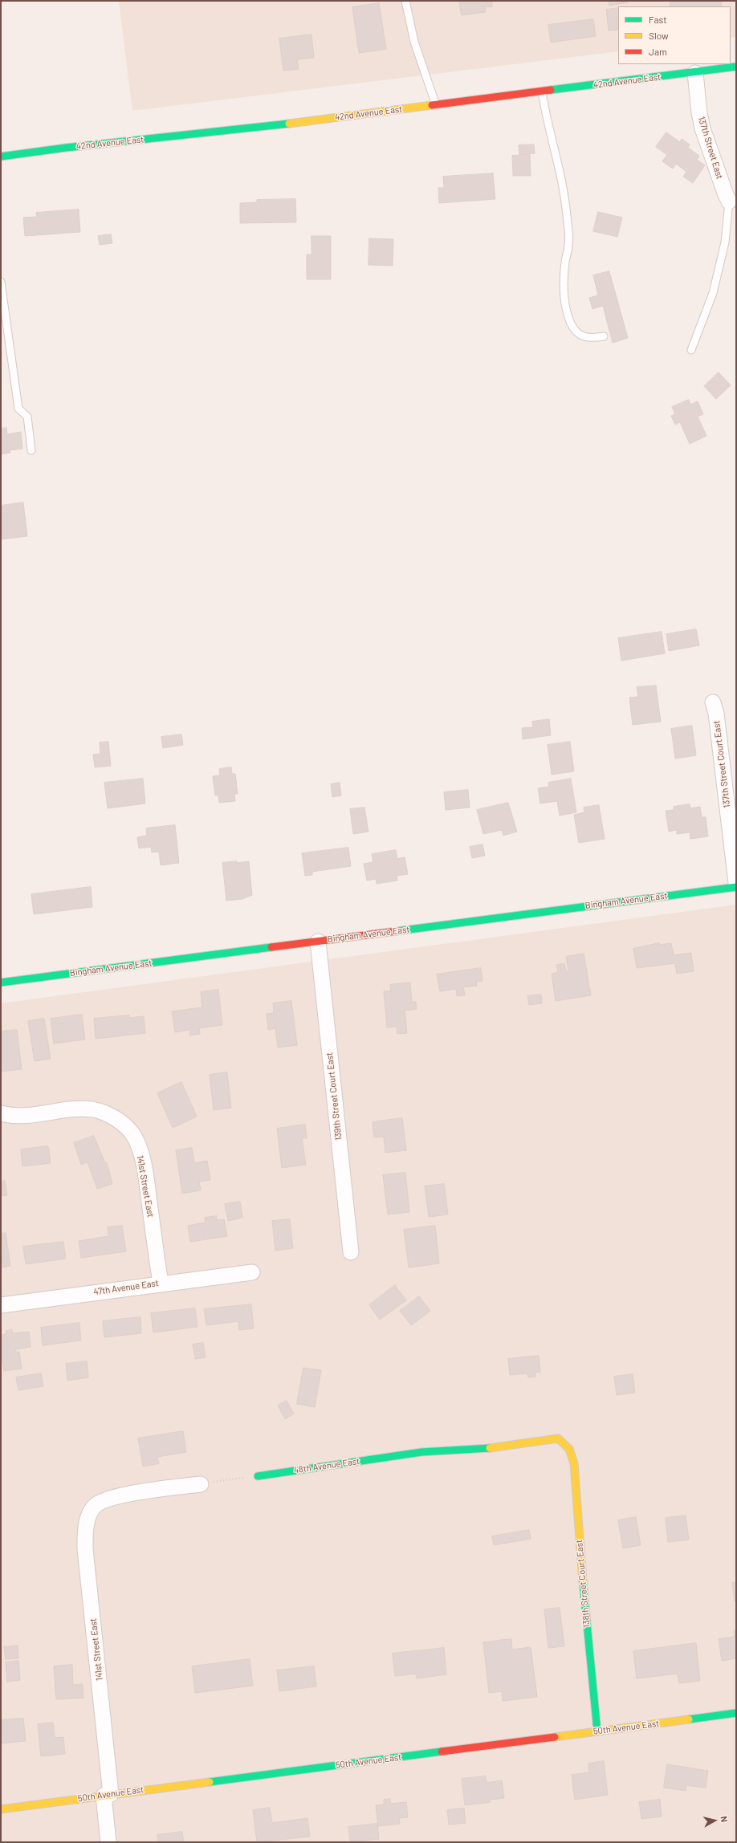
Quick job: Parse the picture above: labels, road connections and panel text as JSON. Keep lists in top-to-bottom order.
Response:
{
  "streets": {
    "street": [
      "42nd Avenue East",
      "137th Street East",
      "137th Street Court East",
      "Bingham Avenue East",
      "139th Street Court East",
      "141st Street East",
      "47th Avenue East",
      "48th Avenue East",
      "138th Street Court East",
      "50th Avenue East"
    ]
  },
  "crossings": [
    ["42nd Avenue East", "137th Street East"],
    ["Bingham Avenue East", "139th Street Court East"],
    ["141st Street East", "47th Avenue East"],
    ["141st Street East", "50th Avenue East"],
    ["48th Avenue East", "138th Street Court East"],
    ["138th Street Court East", "50th Avenue East"]
  ],
  "legend": ["Fast", "Slow", "Jam"],
  "north": "right"
}
